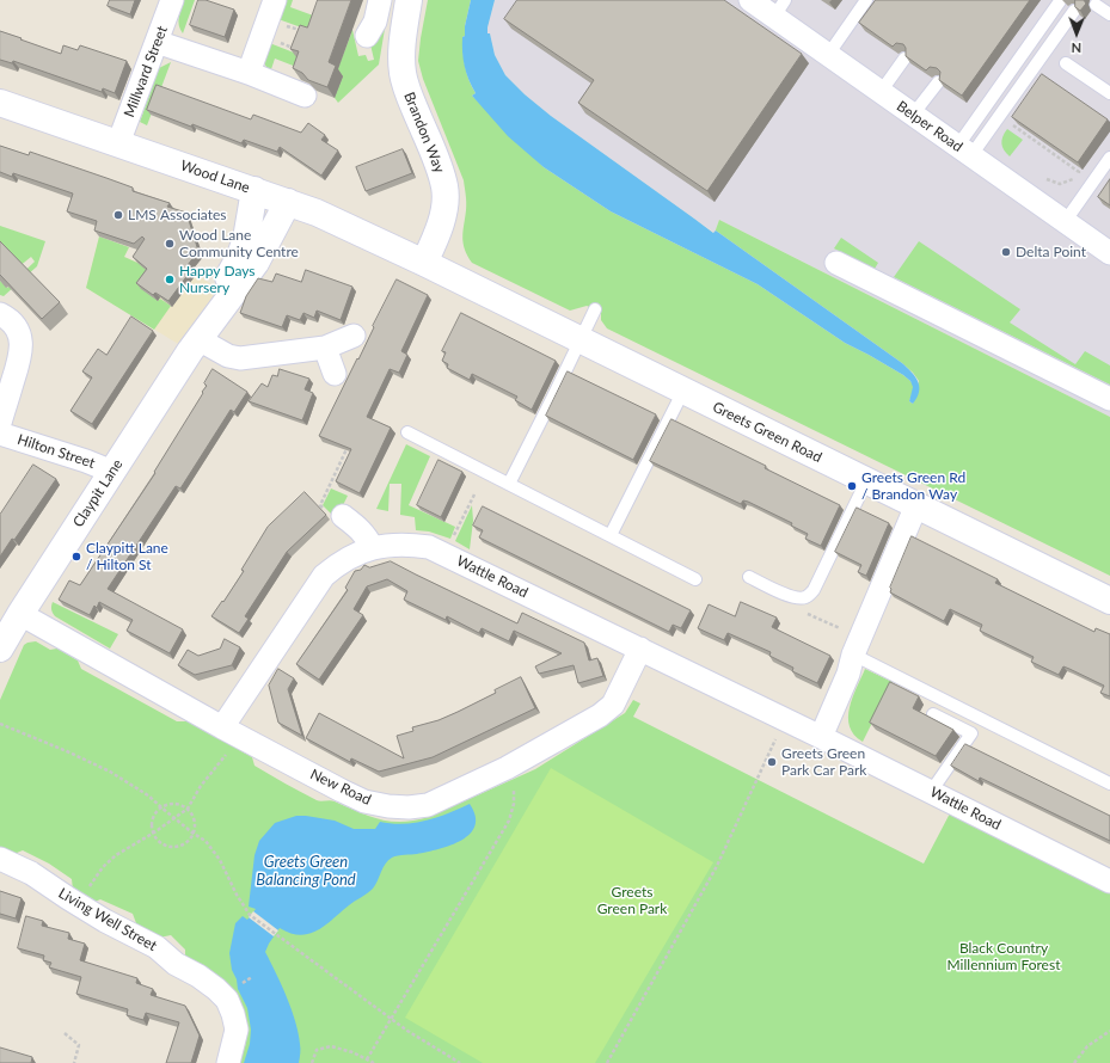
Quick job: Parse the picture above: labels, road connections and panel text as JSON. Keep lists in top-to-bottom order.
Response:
{
  "streets": {
    "street": [
      "Millward Street",
      "Belper Road",
      "Brandon Way",
      "Wood Lane",
      "Greets Green Road",
      "Hilton Street",
      "Claypit Lane",
      "Wattle Road",
      "New Road",
      "Living Well Street"
    ]
  },
  "crossings": [
    ["Millward Street", "Wood Lane"],
    ["Brandon Way", "Wood Lane"],
    ["Brandon Way", "Greets Green Road"],
    ["Wood Lane", "Greets Green Road"],
    ["Wood Lane", "Claypit Lane"],
    ["Hilton Street", "Claypit Lane"],
    ["Claypit Lane", "New Road"],
    ["Wattle Road", "New Road"]
  ],
  "water": ["Greets Green Balancing Pond"],
  "parks": ["Greets Green Park", "Black Country Millennium Forest"],
  "places": [
    "LMS Associates",
    "Wood Lane Community Centre",
    "Delta Point",
    "Happy Days Nursery",
    "Greets Green Rd / Brandon Way",
    "Claypitt Lane / Hilton St",
    "Greets Green Park Car Park"
  ],
  "north": "bottom"
}
